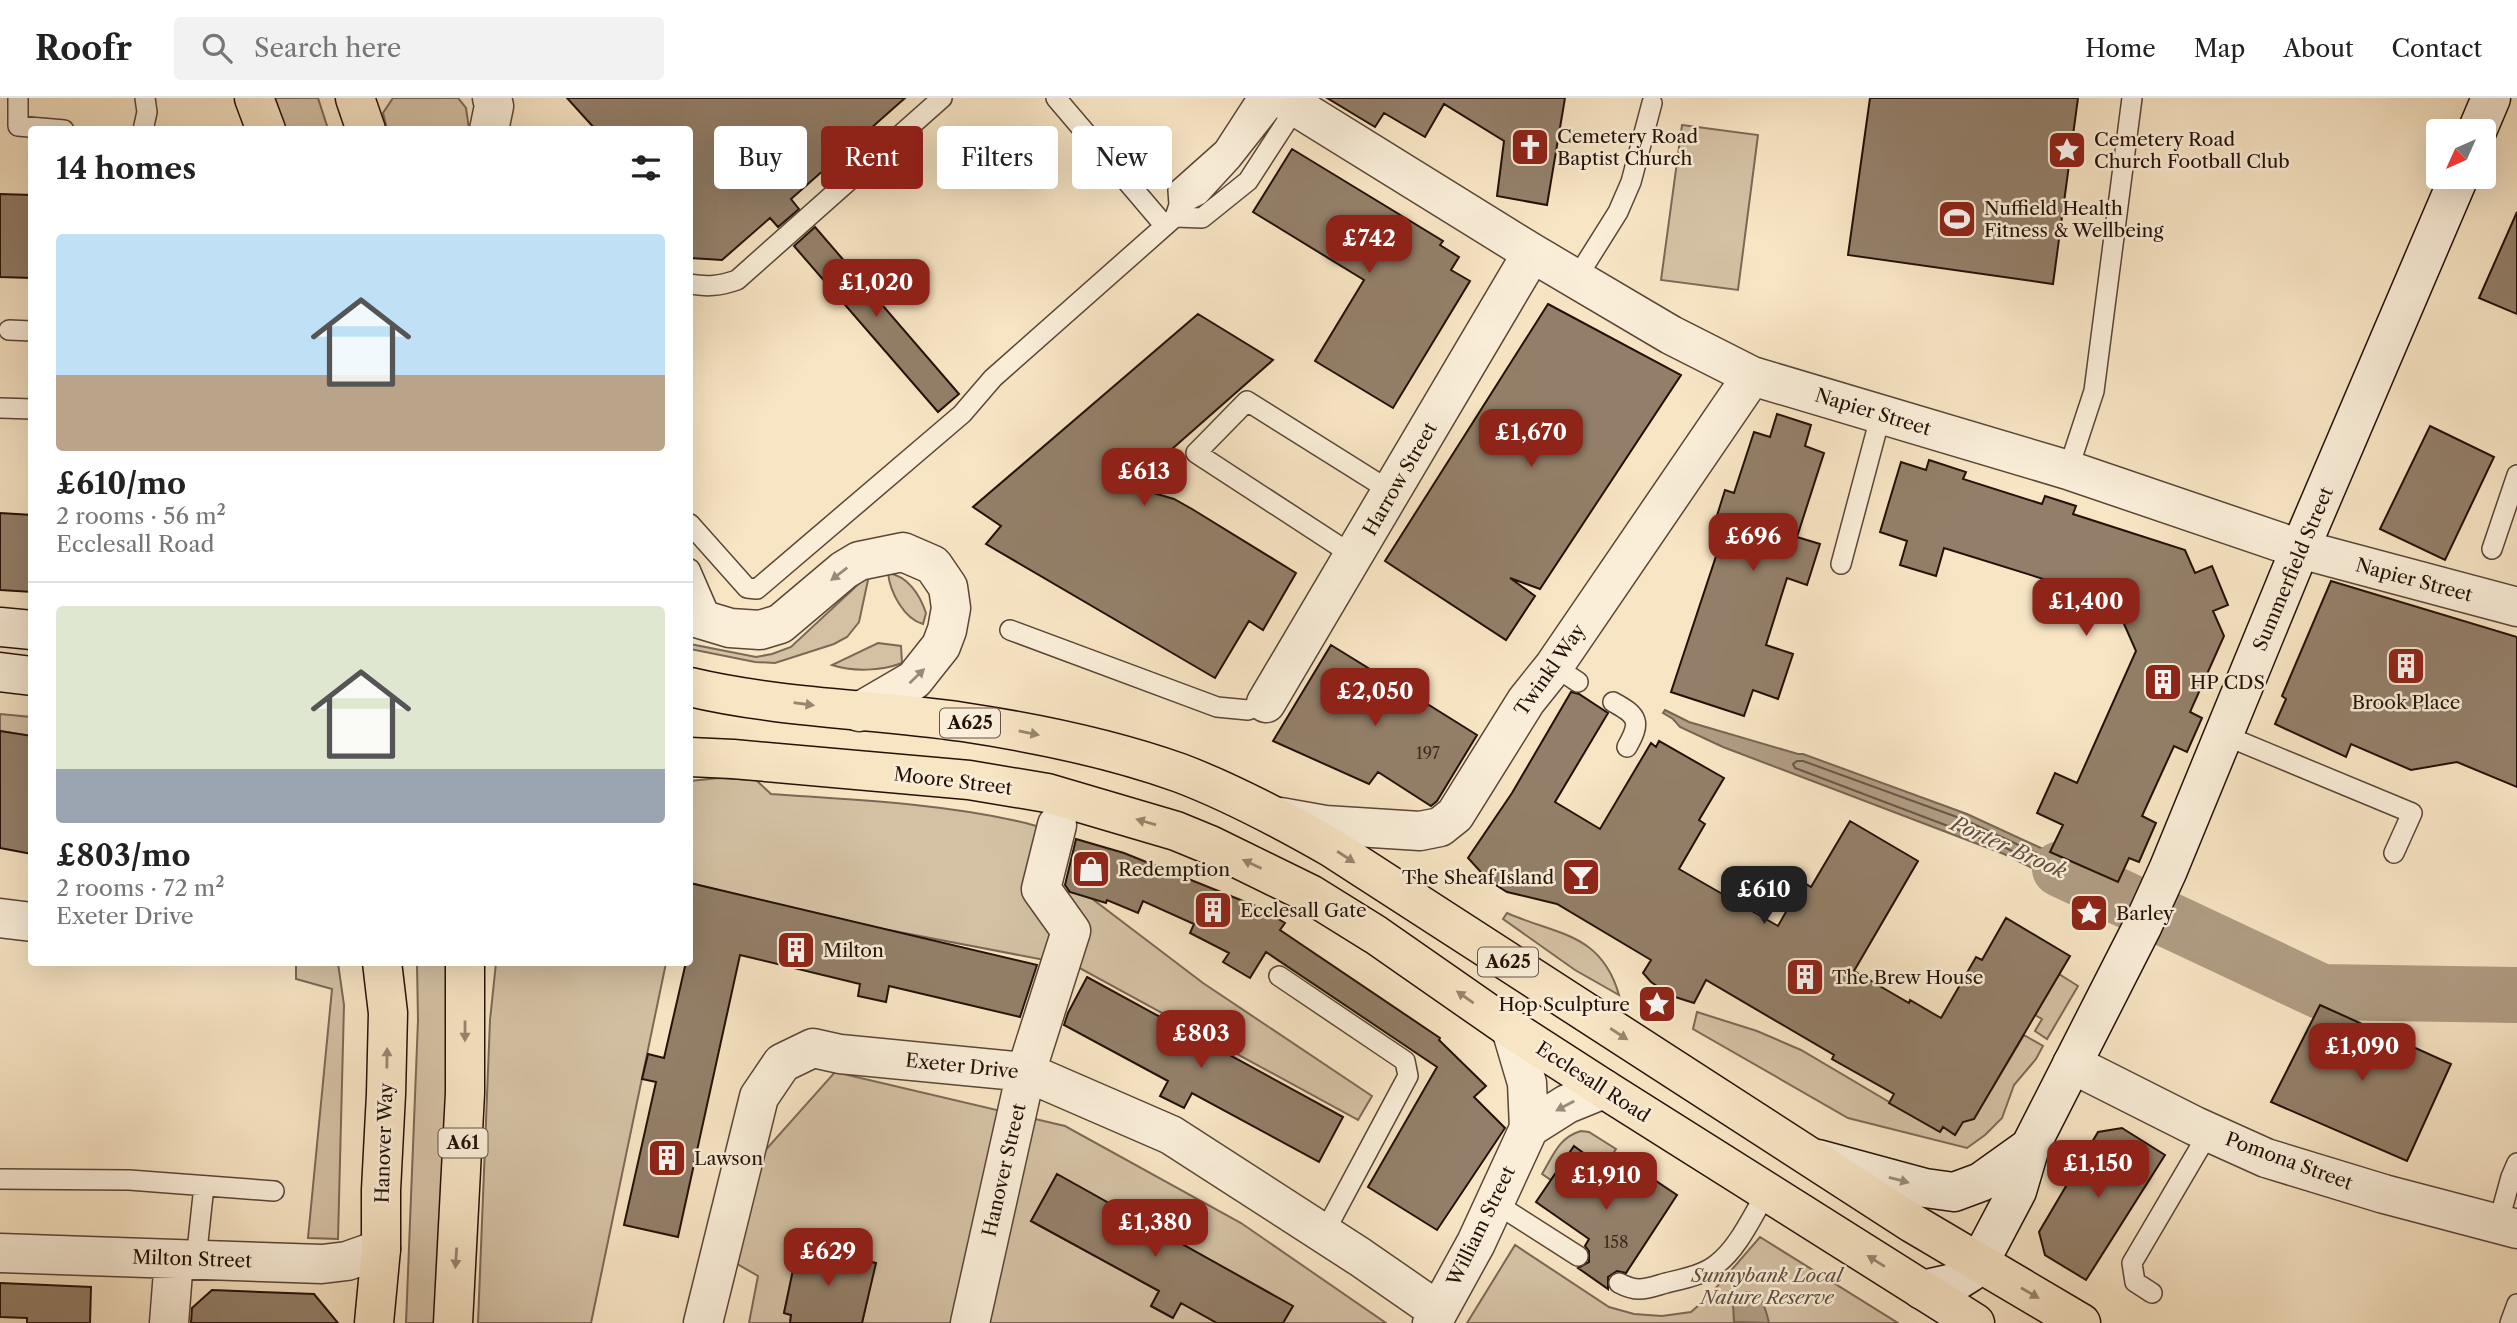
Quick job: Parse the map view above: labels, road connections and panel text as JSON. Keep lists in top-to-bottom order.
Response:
{
  "streets": {
    "main road": [
      "A625",
      "Moore Street",
      "Ecclesall Road",
      "Hanover Way",
      "A61"
    ],
    "street": [
      "Napier Street",
      "Harrow Street",
      "Summerfield Street",
      "Twinkl Way",
      "Exeter Drive",
      "Pomona Street",
      "Hanover Street",
      "William Street",
      "Milton Street"
    ]
  },
  "crossings": [
    ["Napier Street", "Harrow Street"],
    ["Napier Street", "Summerfield Street"],
    ["Napier Street", "Twinkl Way"],
    ["Summerfield Street", "A625"],
    ["Summerfield Street", "Ecclesall Road"],
    ["Summerfield Street", "Pomona Street"],
    ["Twinkl Way", "A625"],
    ["Moore Street", "Ecclesall Road"],
    ["Exeter Drive", "Hanover Street"],
    ["Exeter Drive", "William Street"],
    ["Ecclesall Road", "William Street"],
    ["Hanover Way", "Milton Street"]
  ],
  "water": ["Porter Brook"],
  "parks": ["Sunnybank Local Nature Reserve"],
  "places": {
    "church": ["Cemetery Road Baptist Church"],
    "place": ["Cemetery Road Church Football Club", "Barley", "Hop Sculpture"],
    "sports": ["Nuffield Health Fitness & Wellbeing"],
    "building": [
      "Brook Place",
      "HP CDS",
      "Ecclesall Gate",
      "Milton",
      "The Brew House",
      "Lawson"
    ],
    "shop": ["Redemption"],
    "bar": ["The Sheaf Island"]
  },
  "house_numbers": ["197", "158"],
  "north": "bottom left",
  "page": {
    "header": "Roofr",
    "search": "Search here",
    "nav": [
      "Home",
      "Map",
      "About",
      "Contact"
    ],
    "chip": [
      "Buy",
      "Rent",
      "Filters",
      "New"
    ],
    "heading": "14 homes",
    "list": [
      {
        "name": "£610/mo",
        "note": "2 rooms · 56 m² · Ecclesall Road"
      },
      {
        "name": "£803/mo",
        "note": "2 rooms · 72 m² · Exeter Drive"
      }
    ],
    "price": [
      "£742",
      "£1,020",
      "£1,670",
      "£613",
      "£696",
      "£1,400",
      "£2,050",
      "£610",
      "£803",
      "£1,090",
      "£1,150",
      "£1,910",
      "£1,380",
      "£629"
    ]
  }
}
